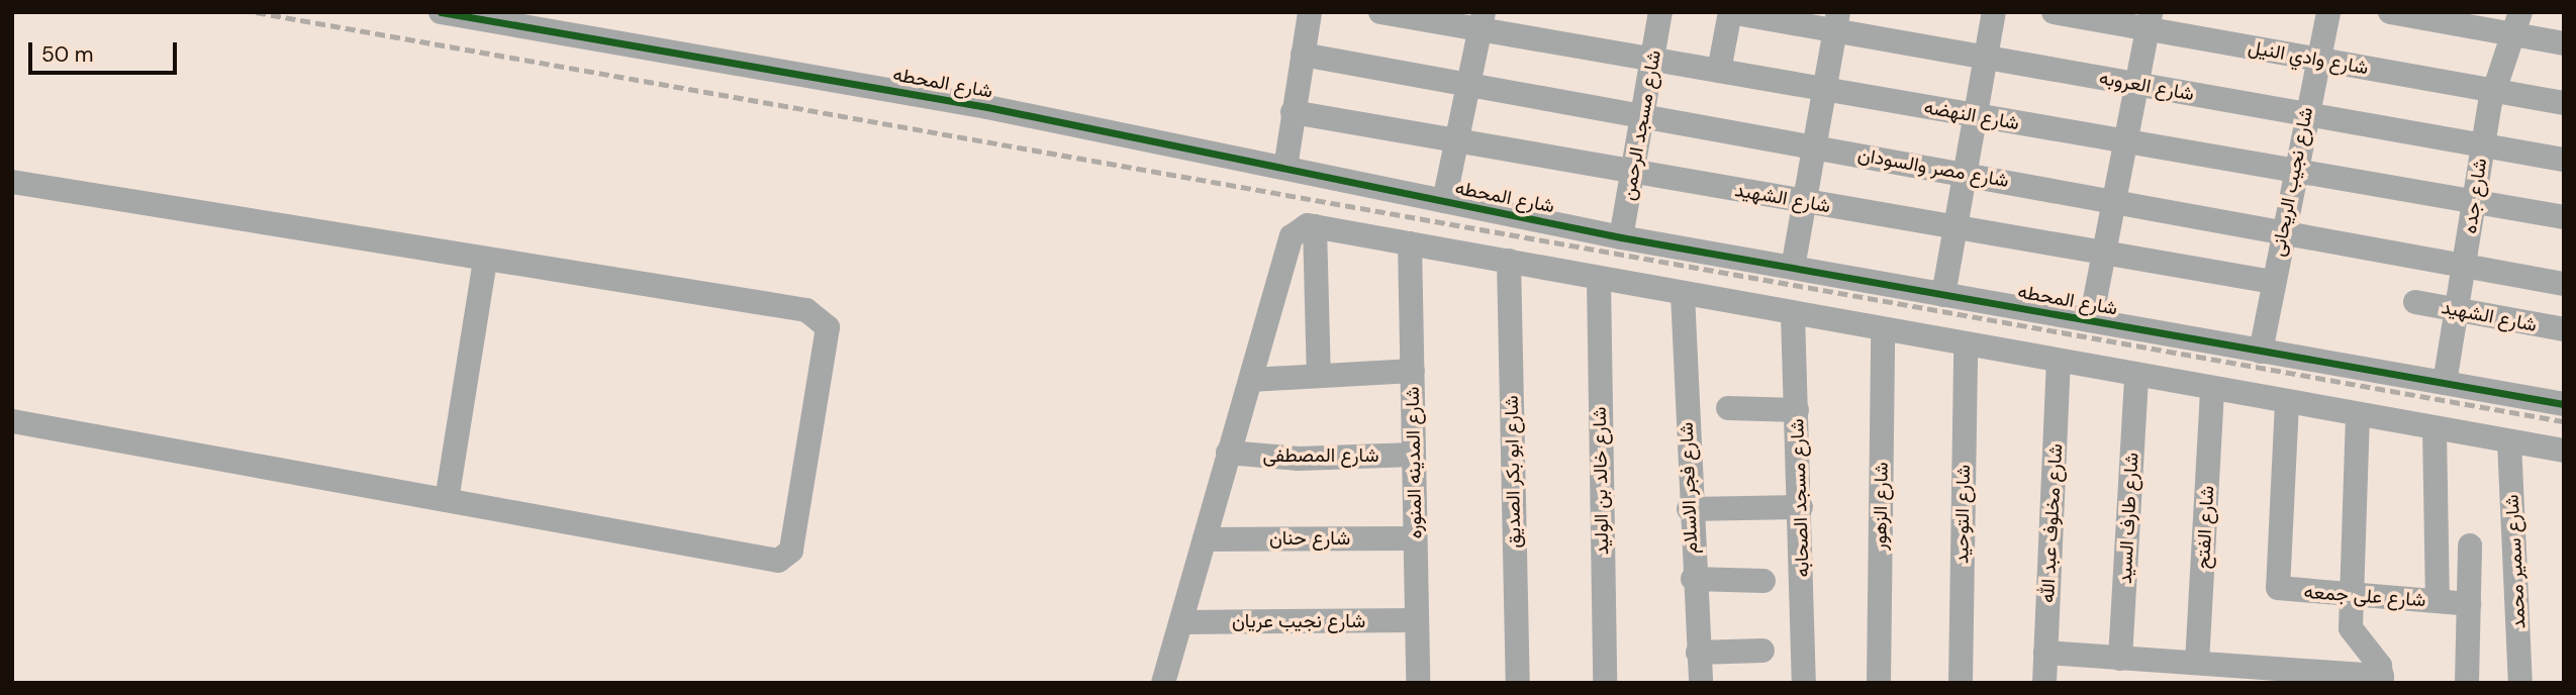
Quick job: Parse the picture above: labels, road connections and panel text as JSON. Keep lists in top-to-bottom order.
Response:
{
  "streets": {
    "street": [
      "شارع وادي النيل",
      "شارع المحطه",
      "شارع العروبه",
      "شارع النهضه",
      "شارع مسجد الرحمن",
      "شارع مصر والسودان",
      "شارع نجيب الريحانى",
      "شارع جده",
      "شارع الشهيد",
      "شارع المصطفى",
      "شارع المدينه المنوره",
      "شارع ابو بكر الصديق",
      "شارع خالد بن الوليد",
      "شارع فجر الاسلام",
      "شارع مسجد الصحابه",
      "شارع الزهور",
      "شارع التوحيد",
      "شارع طارف السيد",
      "شارع مخلوف عبد الله",
      "شارع الفتح",
      "شارع حنان",
      "شارع سمير محمد",
      "شارع على جمعه",
      "شارع نجيب عريان"
    ]
  },
  "crossings": [
    ["شارع وادي النيل", "شارع نجيب الريحانى"],
    ["شارع وادي النيل", "شارع جده"],
    ["شارع المحطه", "شارع مسجد الرحمن"],
    ["شارع المحطه", "شارع نجيب الريحانى"],
    ["شارع المحطه", "شارع جده"],
    ["شارع العروبه", "شارع نجيب الريحانى"],
    ["شارع العروبه", "شارع جده"],
    ["شارع النهضه", "شارع مسجد الرحمن"],
    ["شارع النهضه", "شارع نجيب الريحانى"],
    ["شارع النهضه", "شارع جده"],
    ["شارع مسجد الرحمن", "شارع مصر والسودان"],
    ["شارع مسجد الرحمن", "شارع الشهيد"],
    ["شارع مصر والسودان", "شارع نجيب الريحانى"],
    ["شارع مصر والسودان", "شارع جده"],
    ["شارع نجيب الريحانى", "شارع الشهيد"],
    ["شارع جده", "شارع الشهيد"],
    ["شارع المصطفى", "شارع المدينه المنوره"],
    ["شارع المدينه المنوره", "شارع حنان"],
    ["شارع المدينه المنوره", "شارع نجيب عريان"]
  ],
  "scale_bar": "50 m"
}
